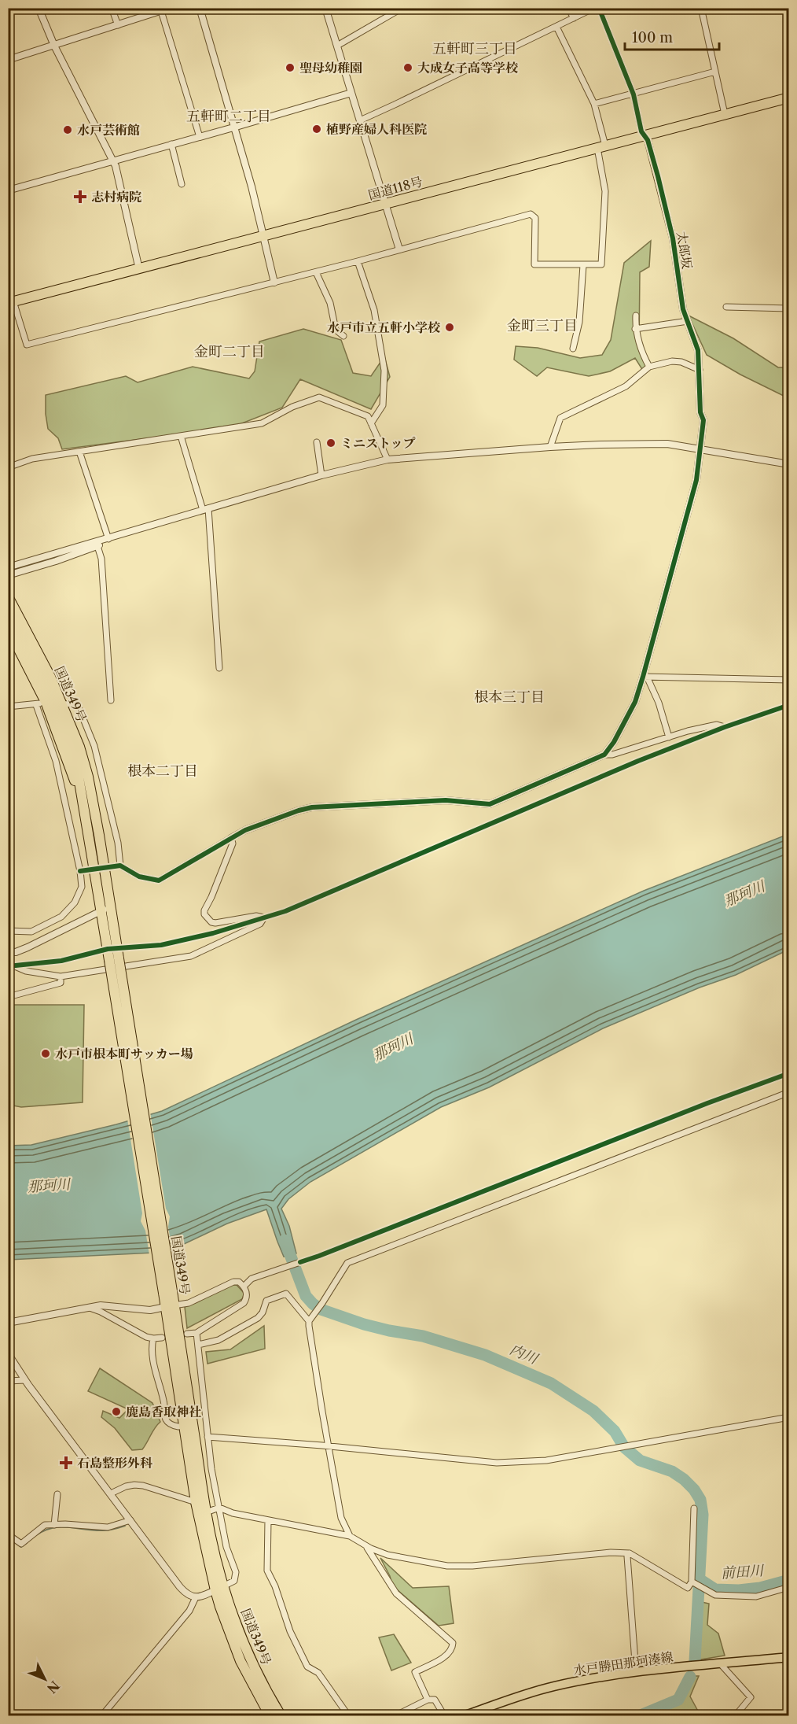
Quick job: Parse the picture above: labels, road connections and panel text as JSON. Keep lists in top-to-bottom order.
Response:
{
  "streets": {
    "highway": ["国道118号", "国道349号"],
    "main road": ["水戸勝田那珂湊線"],
    "street": ["太郎坂"]
  },
  "crossings": [
    ["国道118号", "太郎坂"]
  ],
  "districts": [
    "五軒町三丁目",
    "五軒町二丁目",
    "金町三丁目",
    "金町二丁目",
    "根本三丁目",
    "根本二丁目"
  ],
  "water": ["那珂川", "内川", "前田川"],
  "places": {
    "other": [
      "聖母幼稚園",
      "大成女子高等学校",
      "植野産婦人科医院",
      "水戸芸術館",
      "水戸市立五軒小学校",
      "ミニストップ",
      "水戸市根本町サッカー場",
      "鹿島香取神社"
    ],
    "health": ["志村病院", "石島整形外科"]
  },
  "scale_bar": "100 m",
  "north": "bottom right"
}
